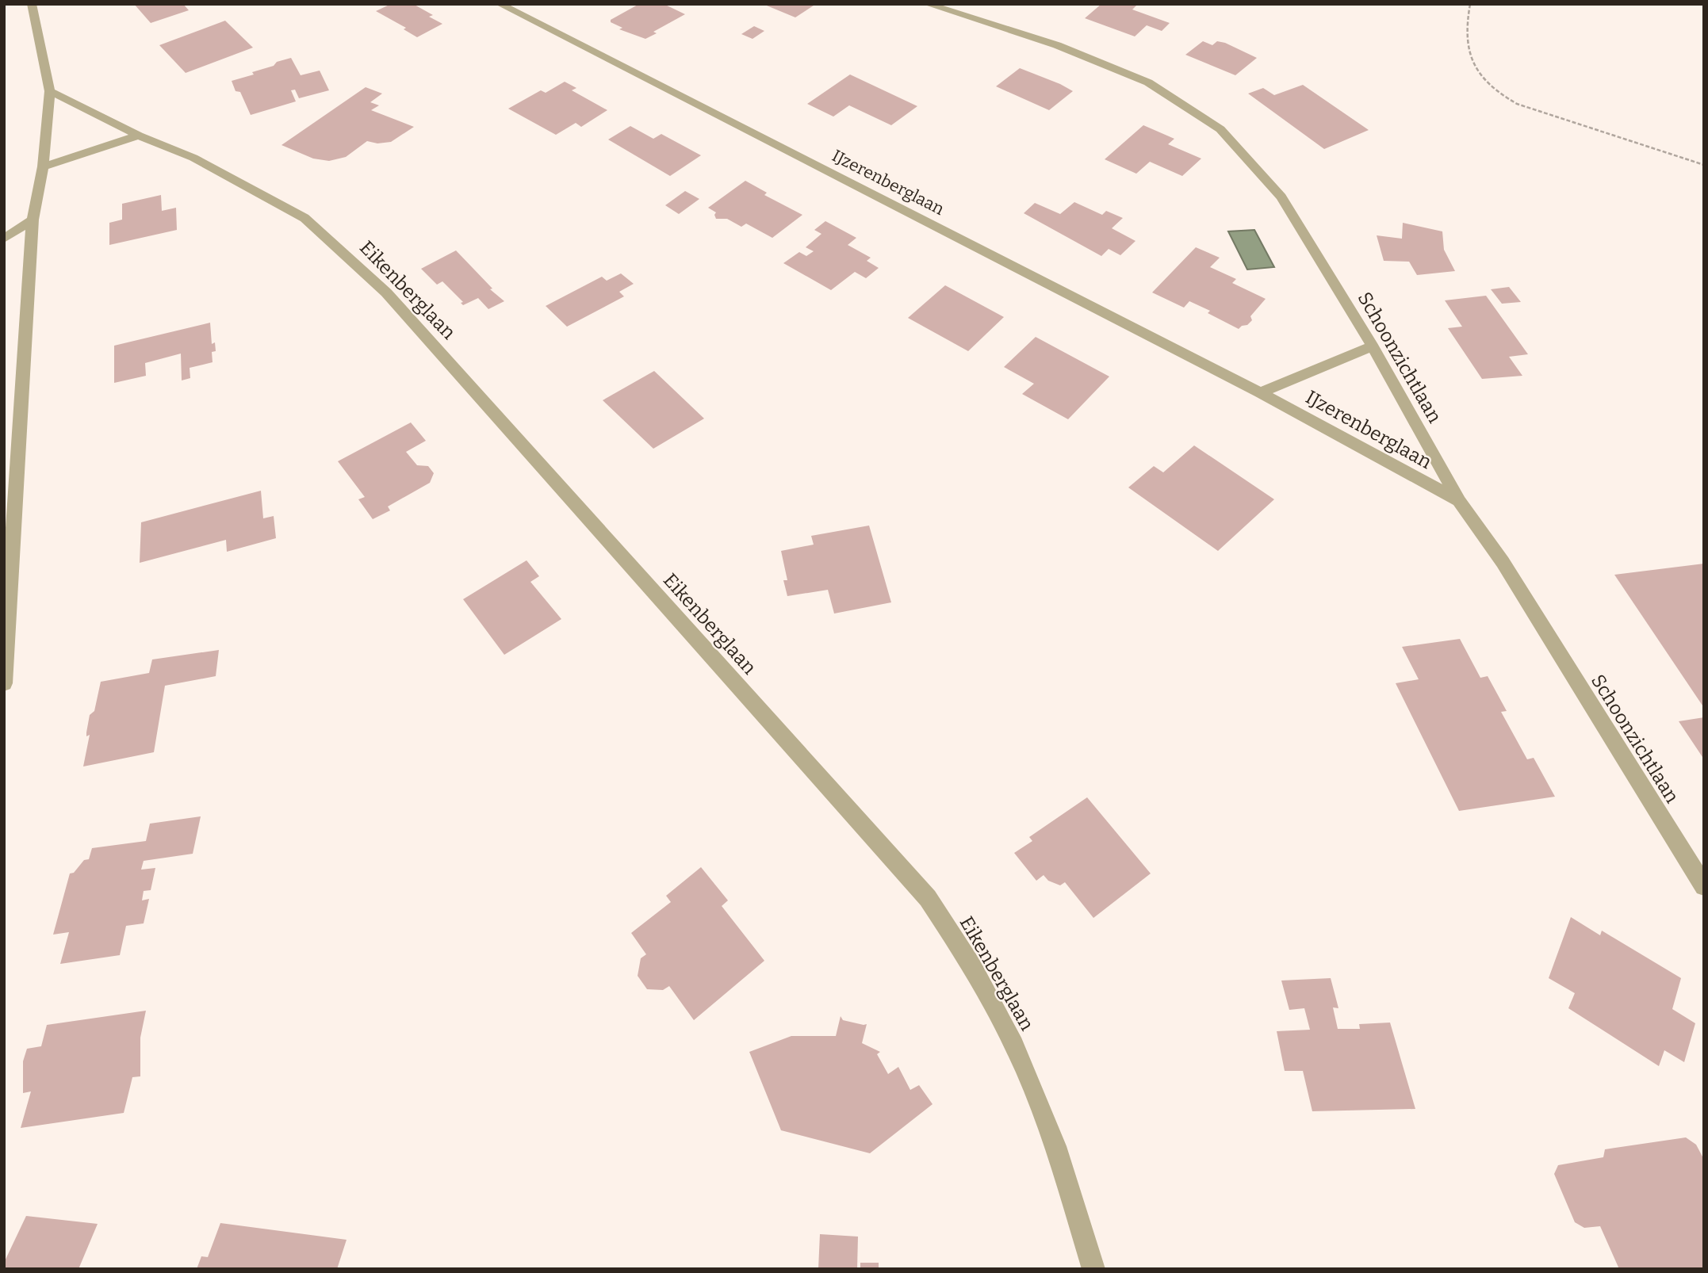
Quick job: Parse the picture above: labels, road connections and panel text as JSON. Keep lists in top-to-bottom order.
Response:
{
  "streets": {
    "street": ["IJzerenberglaan", "Eikenberglaan", "Schoonzichtlaan"]
  },
  "crossings": [
    ["IJzerenberglaan", "Schoonzichtlaan"]
  ]
}
